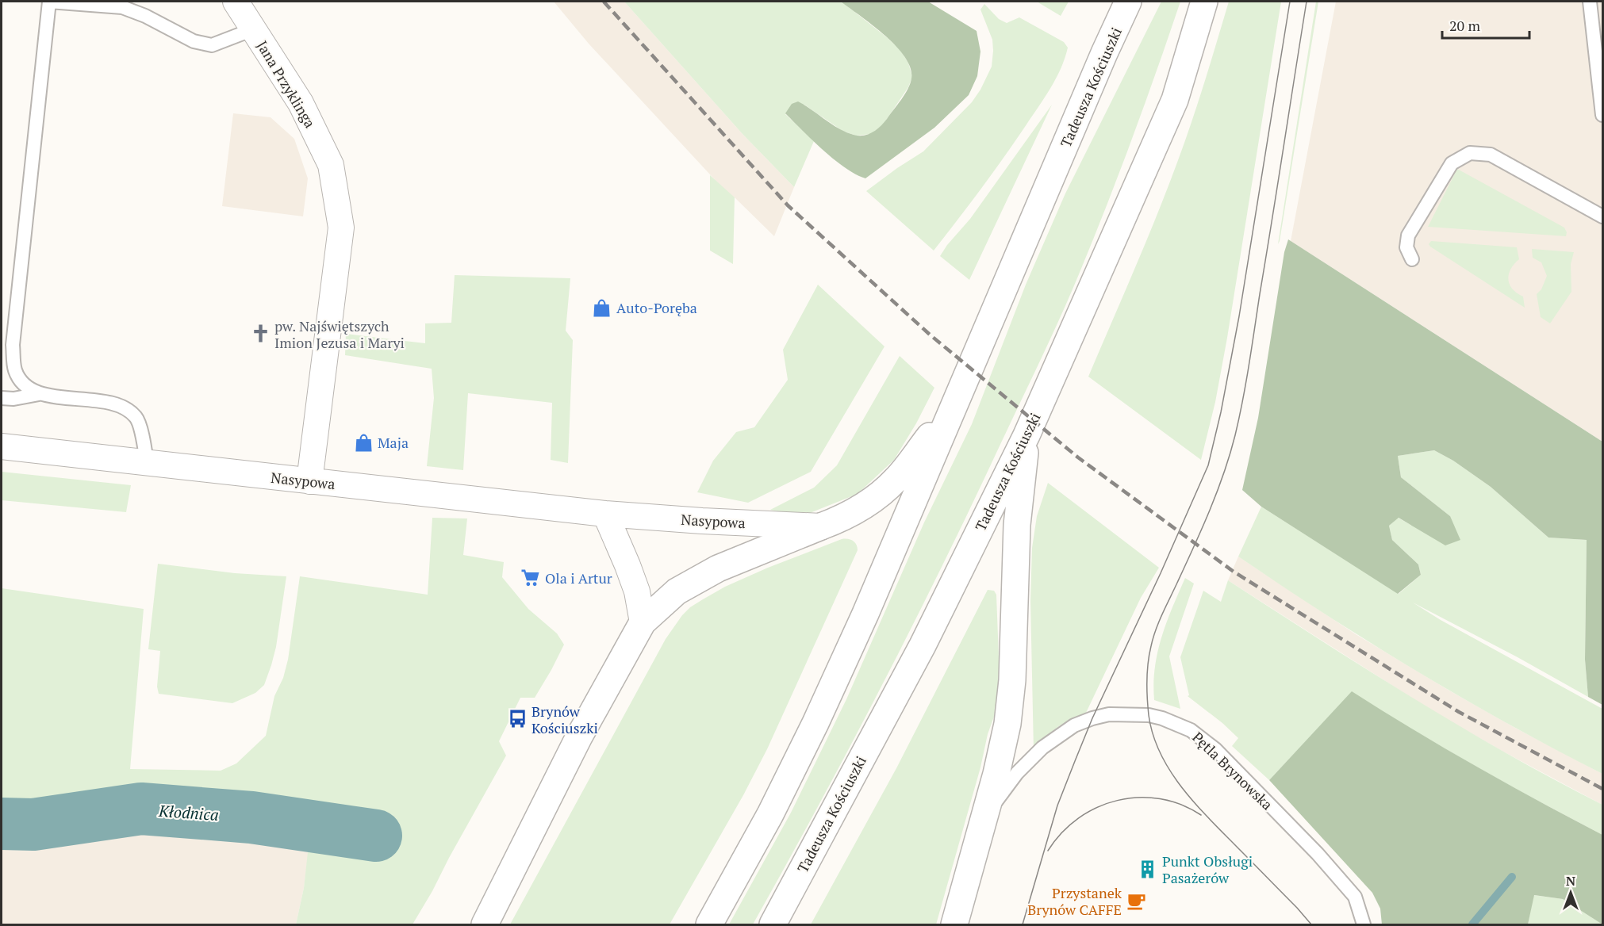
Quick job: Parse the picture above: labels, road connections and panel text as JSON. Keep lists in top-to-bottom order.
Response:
{
  "streets": {
    "main road": ["Tadeusza Kościuszki"],
    "street": ["Jana Przyklinga", "Nasypowa"],
    "lane": ["Pętla Brynowska"]
  },
  "crossings": [
    ["Jana Przyklinga", "Nasypowa"]
  ],
  "water": ["Kłodnica"],
  "places": {
    "shop": ["Auto-Poręba", "Maja"],
    "church": ["pw. Najświętszych Imion Jezusa i Maryi"],
    "supermarket": ["Ola i Artur"],
    "bus stop": ["Brynów Kościuszki"],
    "building": ["Punkt Obsługi Pasażerów"],
    "cafe": ["Przystanek Brynów CAFFE"]
  },
  "scale_bar": "20 m",
  "north": "top"
}
